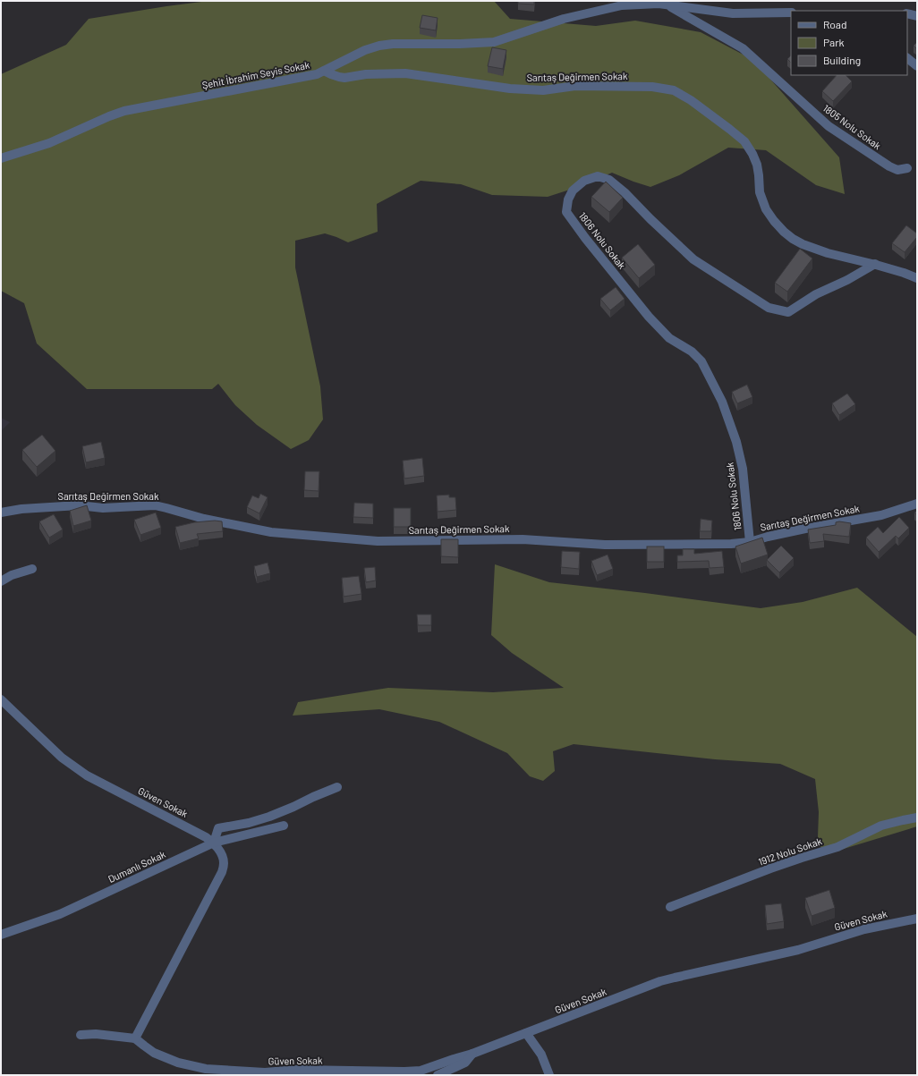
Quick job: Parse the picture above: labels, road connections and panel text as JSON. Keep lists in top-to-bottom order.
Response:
{
  "streets": {
    "street": [
      "Şehit İbrahim Seyis Sokak",
      "Sarıtaş Değirmen Sokak",
      "1805 Nolu Sokak",
      "1806 Nolu Sokak",
      "Güven Sokak",
      "1912 Nolu Sokak",
      "Dumanlı Sokak"
    ]
  },
  "crossings": [
    ["Şehit İbrahim Seyis Sokak", "Sarıtaş Değirmen Sokak"],
    ["Şehit İbrahim Seyis Sokak", "1805 Nolu Sokak"],
    ["Sarıtaş Değirmen Sokak", "1806 Nolu Sokak"],
    ["Güven Sokak", "Dumanlı Sokak"]
  ],
  "legend": ["Road", "Park", "Building"]
}
